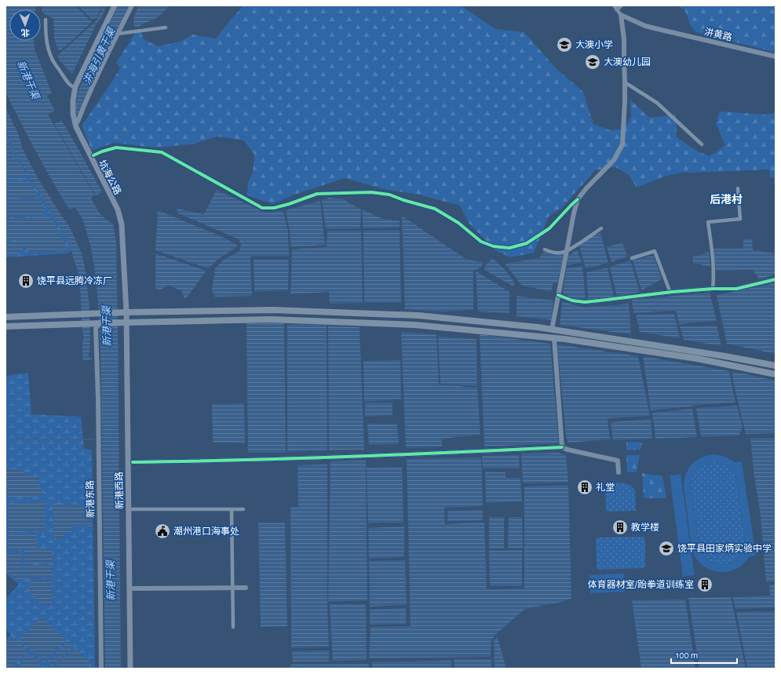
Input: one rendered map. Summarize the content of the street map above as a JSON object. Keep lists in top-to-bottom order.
{
  "streets": {
    "main road": ["坑海公路", "新港西路"],
    "street": ["汫黄路", "新港东路"]
  },
  "crossings": [
    ["坑海公路", "新港西路"]
  ],
  "districts": ["后港村"],
  "water": ["汫海引黄干渠", "新港干渠"],
  "places": {
    "school or university": ["大澳小学", "大澳幼儿园", "饶平县田家炳实验中学"],
    "building": [
      "饶平县远腾冷冻厂",
      "礼堂",
      "教学楼",
      "体育器材室/跆拳道训练室"
    ],
    "public building": ["潮州港口海事处"]
  },
  "scale_bar": "100 m",
  "north": "bottom"
}
